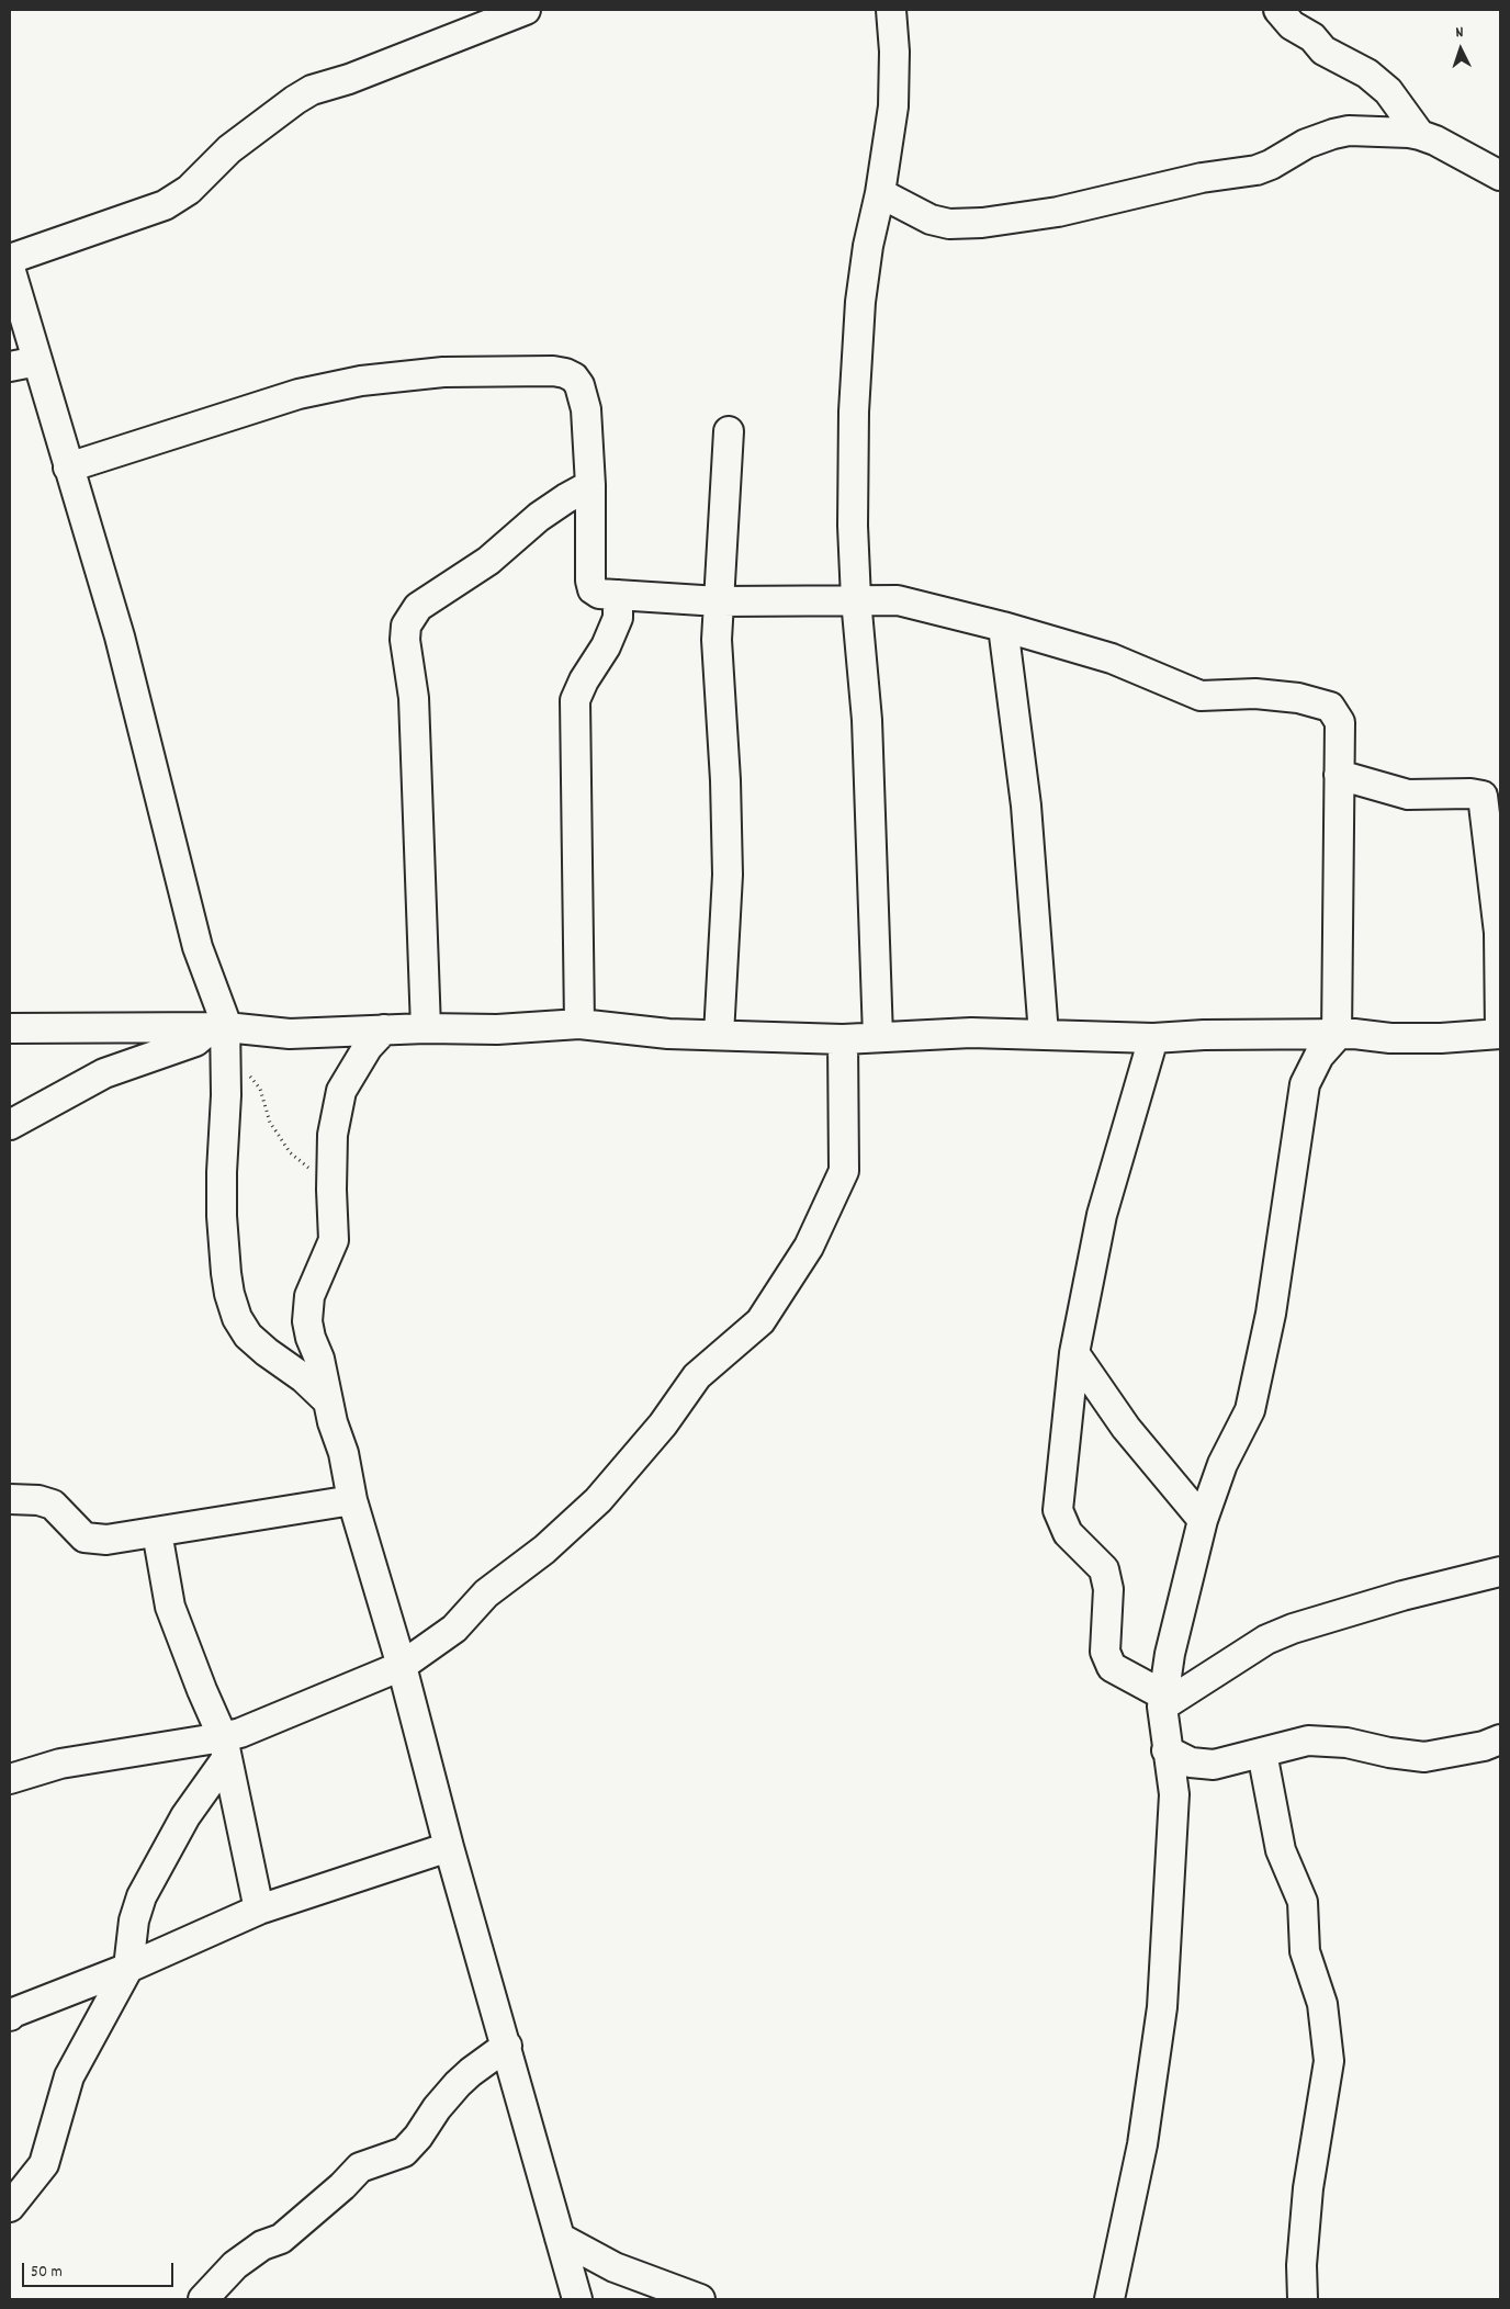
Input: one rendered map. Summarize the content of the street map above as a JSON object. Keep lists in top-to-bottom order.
{
  "scale_bar": "50 m",
  "north": "top"
}
